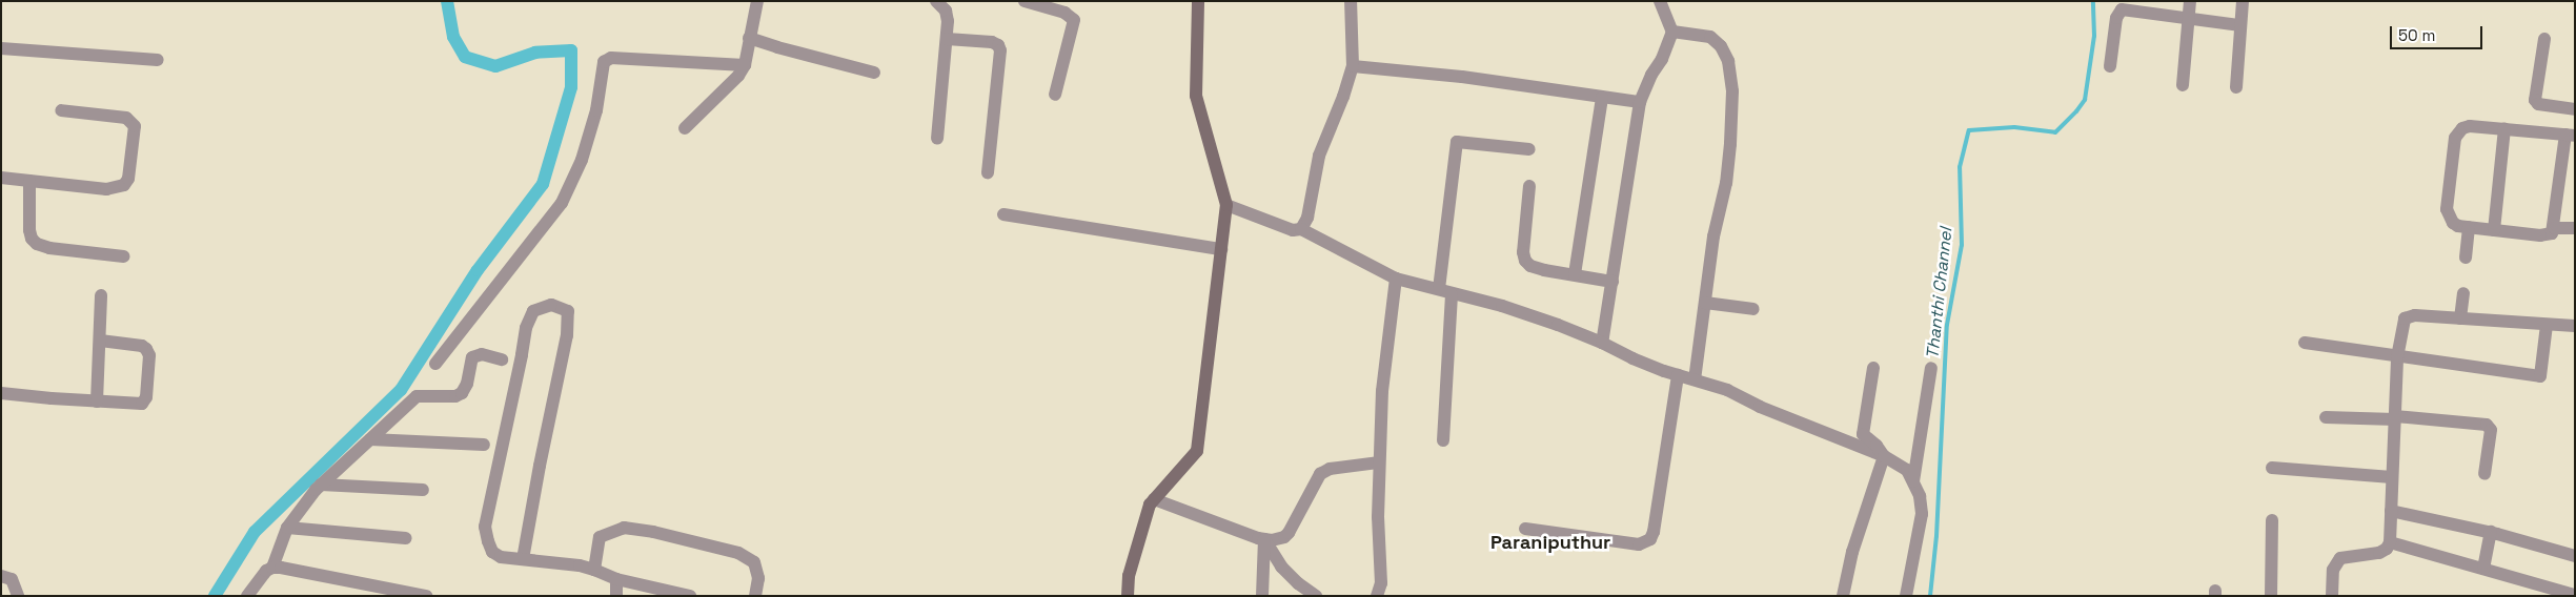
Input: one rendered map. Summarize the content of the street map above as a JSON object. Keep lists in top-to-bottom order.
{
  "districts": ["Paraniputhur"],
  "water": ["Thanthi Channel"],
  "scale_bar": "50 m"
}
